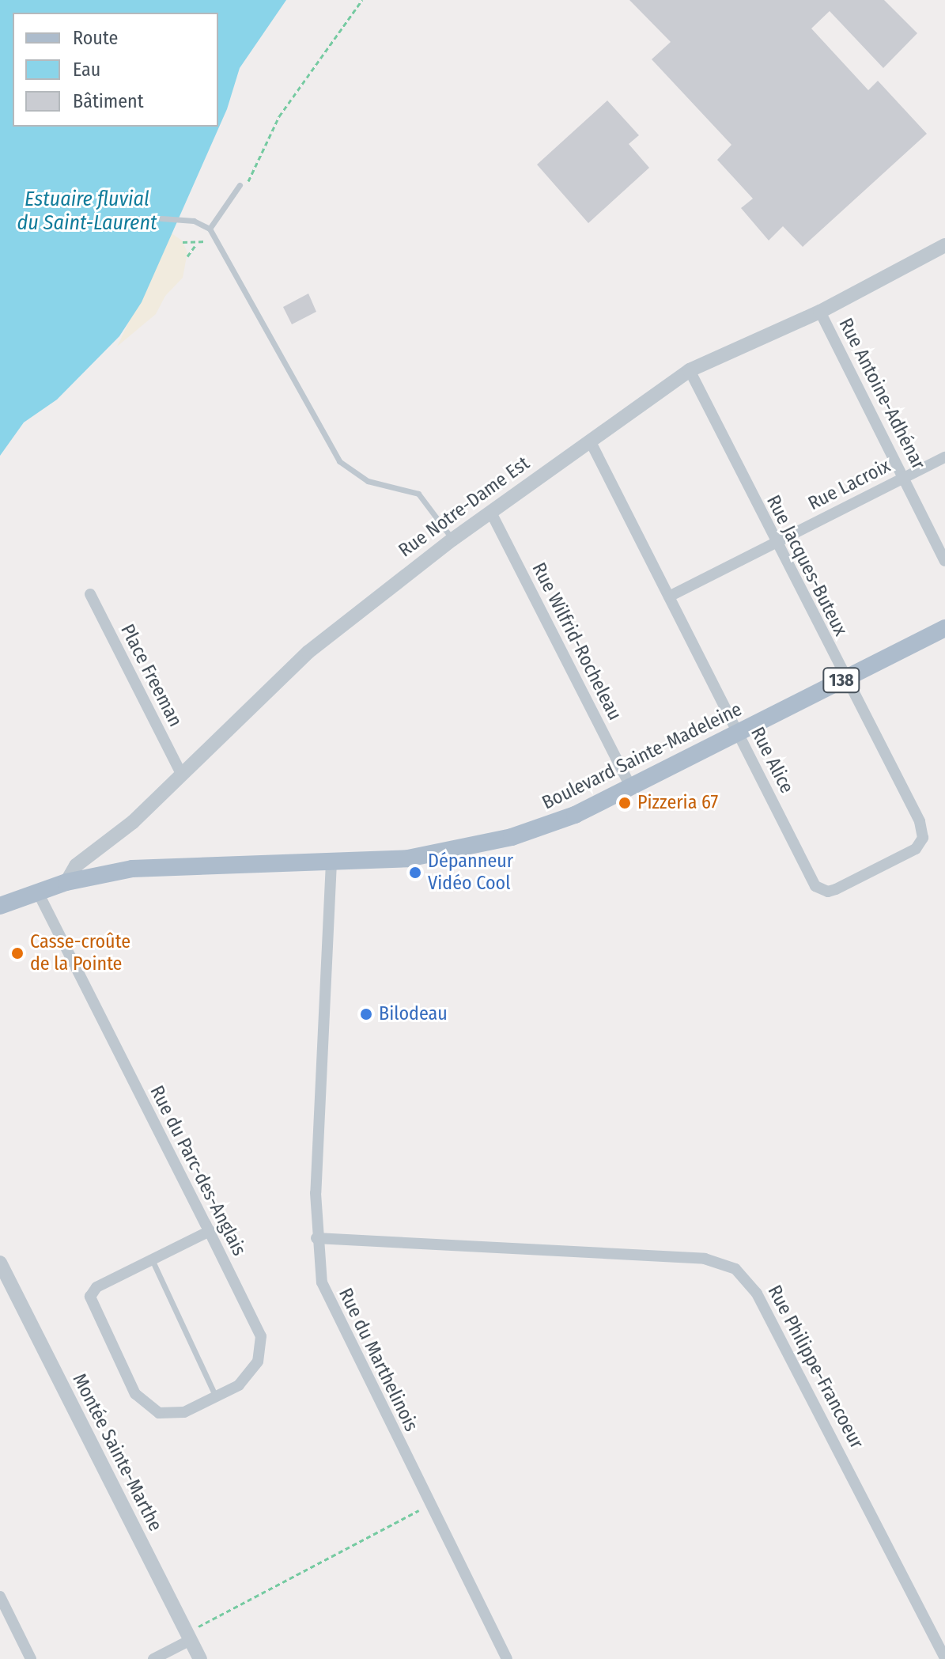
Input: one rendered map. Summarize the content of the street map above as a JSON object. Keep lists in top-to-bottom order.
{
  "streets": {
    "main road": ["138", "Boulevard Sainte-Madeleine"],
    "street": [
      "Rue Antoine-Adhénar",
      "Rue Lacroix",
      "Rue Notre-Dame Est",
      "Rue Jacques-Buteux",
      "Rue Wilfrid-Rocheleau",
      "Place Freeman",
      "Rue Alice",
      "Rue du Parc-des-Anglais",
      "Rue du Marthelinois",
      "Rue Philippe-Francoeur",
      "Montée Sainte-Marthe"
    ]
  },
  "crossings": [
    ["Rue Antoine-Adhénar", "Rue Lacroix"],
    ["Rue Antoine-Adhénar", "Rue Notre-Dame Est"],
    ["Rue Lacroix", "Rue Jacques-Buteux"],
    ["Rue Lacroix", "Rue Alice"],
    ["Rue Notre-Dame Est", "Rue Jacques-Buteux"],
    ["Rue Notre-Dame Est", "Rue Wilfrid-Rocheleau"],
    ["Rue Notre-Dame Est", "Place Freeman"],
    ["Rue Notre-Dame Est", "Boulevard Sainte-Madeleine"],
    ["Rue Notre-Dame Est", "Rue Alice"],
    ["Rue Jacques-Buteux", "Boulevard Sainte-Madeleine"],
    ["Rue Jacques-Buteux", "Rue Alice"],
    ["Rue Wilfrid-Rocheleau", "Boulevard Sainte-Madeleine"],
    ["138", "Boulevard Sainte-Madeleine"],
    ["138", "Rue du Parc-des-Anglais"],
    ["Boulevard Sainte-Madeleine", "Rue Alice"],
    ["Boulevard Sainte-Madeleine", "Rue du Parc-des-Anglais"],
    ["Boulevard Sainte-Madeleine", "Rue du Marthelinois"],
    ["Rue du Marthelinois", "Rue Philippe-Francoeur"]
  ],
  "water": ["Estuaire fluvial du Saint-Laurent"],
  "places": [
    "Pizzeria 67",
    "Dépanneur Vidéo Cool",
    "Casse-croûte de la Pointe",
    "Bilodeau"
  ],
  "legend": ["Route", "Eau", "Bâtiment"]
}
